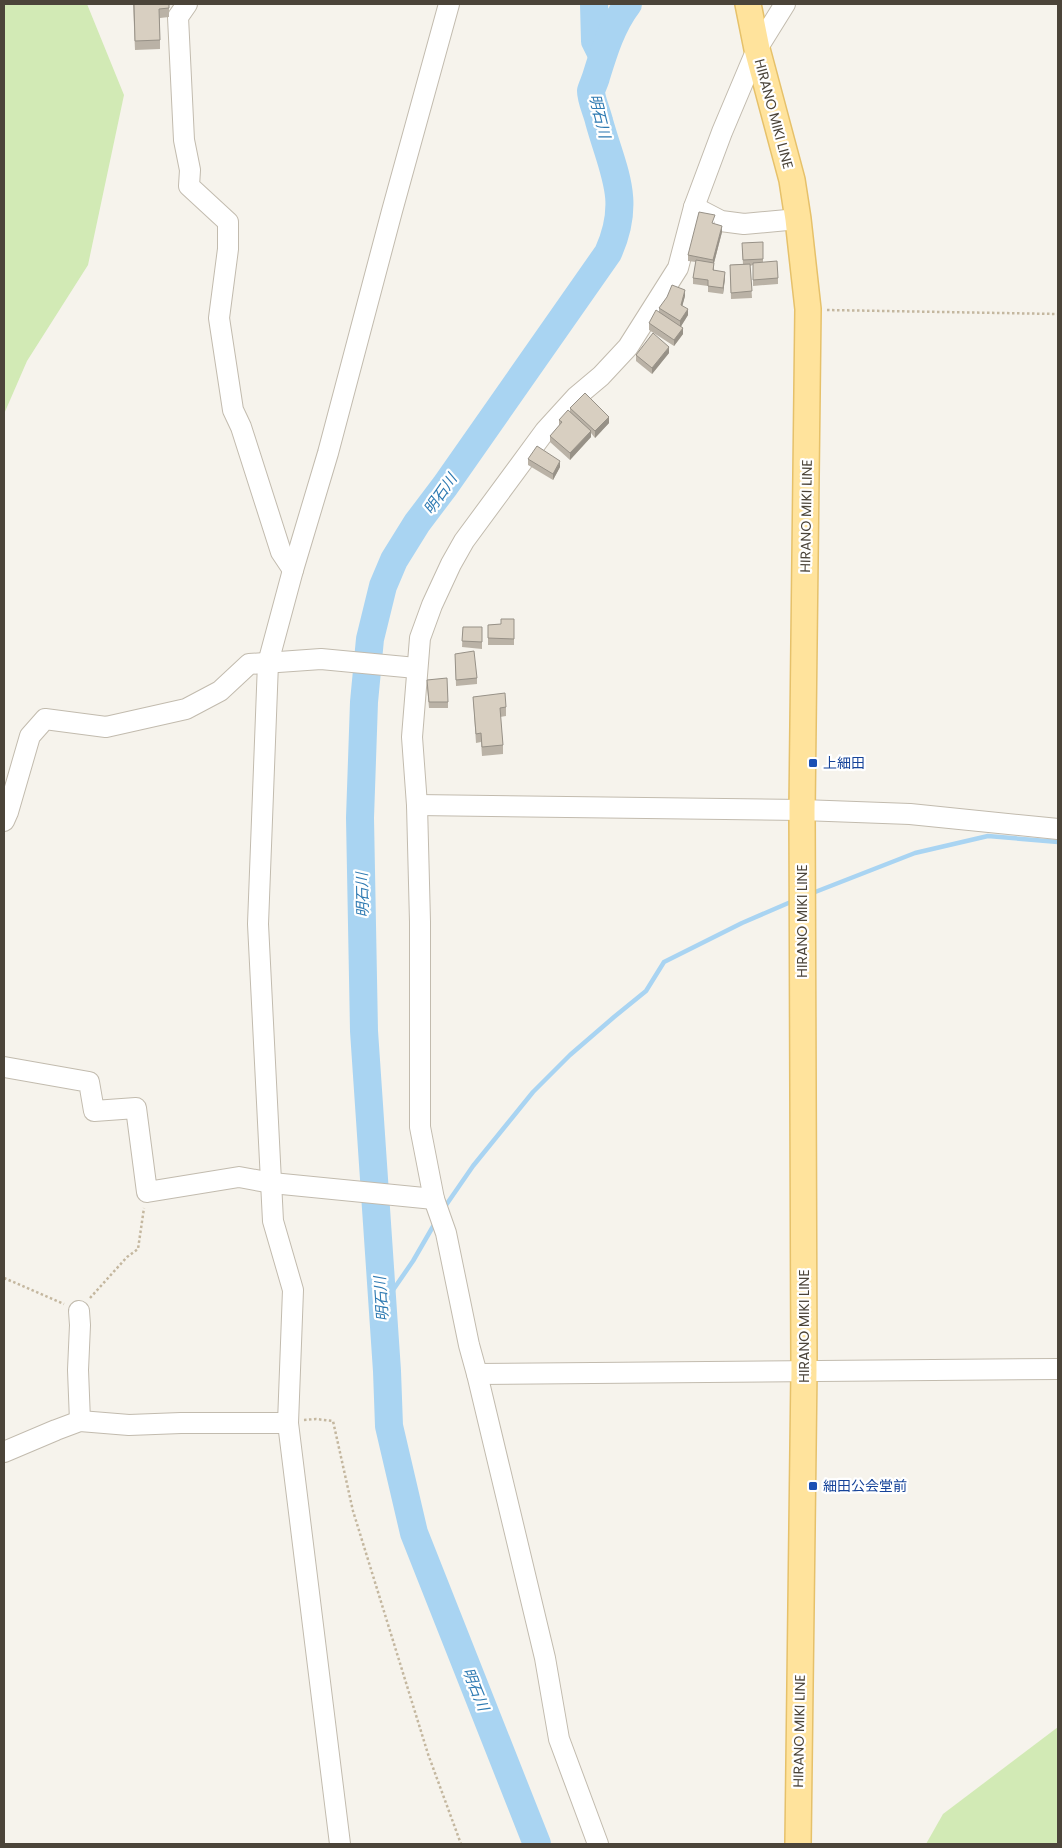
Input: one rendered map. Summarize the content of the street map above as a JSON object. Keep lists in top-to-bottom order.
{
  "streets": {
    "main road": ["HIRANO MIKI LINE"]
  },
  "water": ["明石川"],
  "places": {
    "transit": ["上細田", "細田公会堂前"]
  }
}
